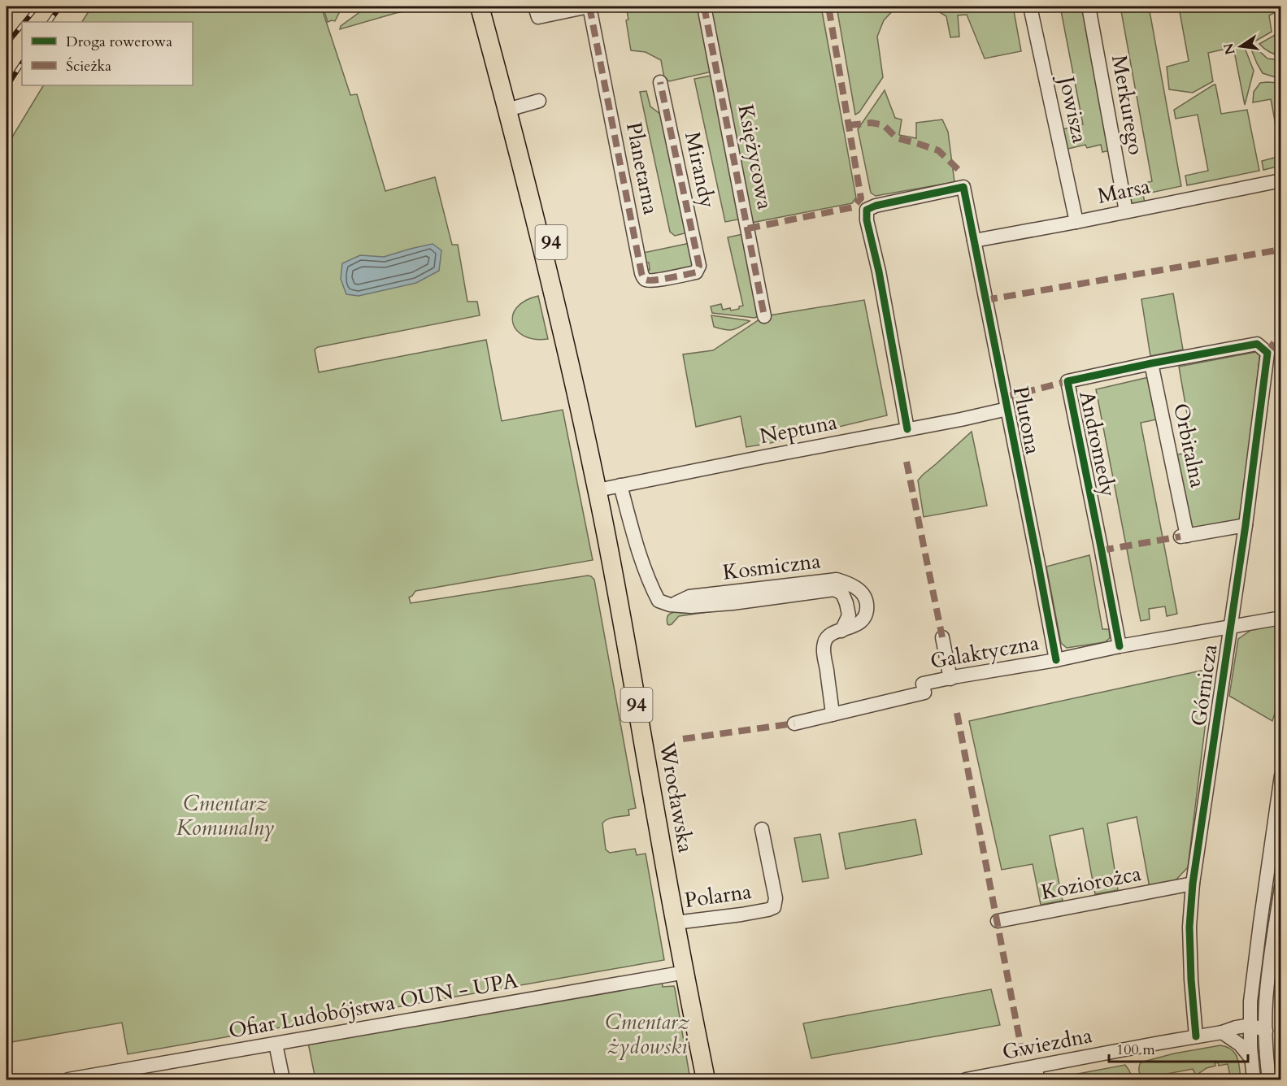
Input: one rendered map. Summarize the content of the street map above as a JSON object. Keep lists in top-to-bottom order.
{
  "streets": {
    "main road": ["94", "Wrocławska"],
    "street": [
      "Merkurego",
      "Jowisza",
      "Księżycowa",
      "Planetarna",
      "Mirandy",
      "Marsa",
      "Plutona",
      "Neptuna",
      "Andromedy",
      "Orbitalna",
      "Kosmiczna",
      "Galaktyczna",
      "Górnicza",
      "Koziorożca",
      "Polarna",
      "Ofiar Ludobójstwa OUN - UPA",
      "Gwiezdna"
    ]
  },
  "crossings": [
    ["Merkurego", "Marsa"],
    ["Jowisza", "Marsa"],
    ["Planetarna", "Mirandy"],
    ["Marsa", "Plutona"],
    ["Plutona", "Neptuna"],
    ["Plutona", "Galaktyczna"],
    ["Neptuna", "Wrocławska"],
    ["Andromedy", "Orbitalna"],
    ["Andromedy", "Galaktyczna"],
    ["Andromedy", "Górnicza"],
    ["Orbitalna", "Górnicza"],
    ["Kosmiczna", "Galaktyczna"],
    ["Galaktyczna", "Górnicza"],
    ["Górnicza", "Koziorożca"],
    ["Górnicza", "Gwiezdna"],
    ["Wrocławska", "Polarna"],
    ["Wrocławska", "Ofiar Ludobójstwa OUN - UPA"]
  ],
  "parks": ["Cmentarz Komunalny", "Cmentarz żydowski"],
  "legend": ["Droga rowerowa", "Ścieżka"],
  "scale_bar": "100 m",
  "north": "left"
}
